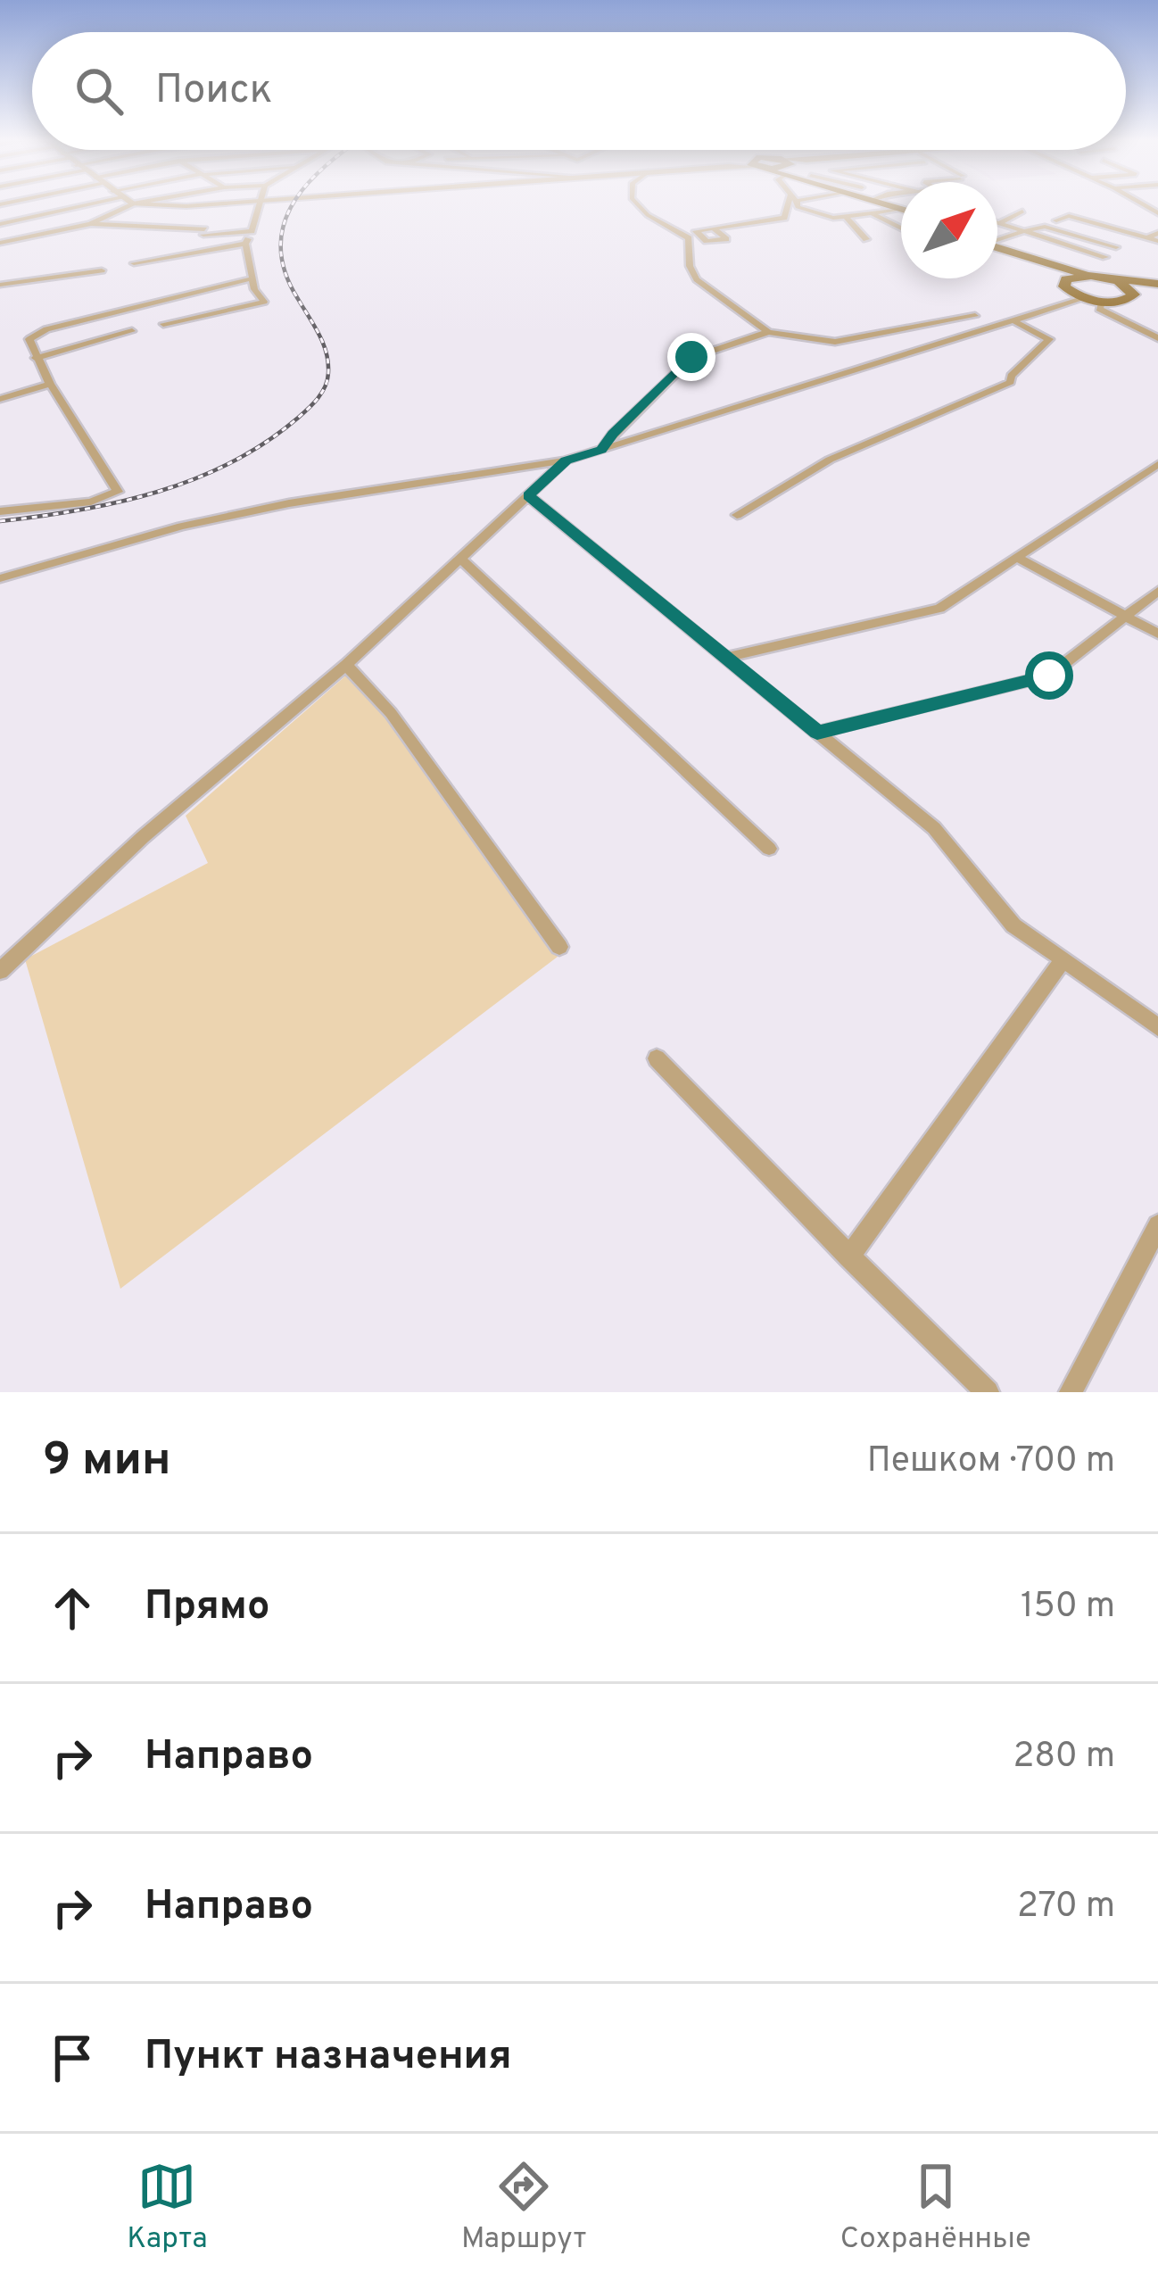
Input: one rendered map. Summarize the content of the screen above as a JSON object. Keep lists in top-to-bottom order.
{
  "north": "top right",
  "page": {
    "search": "Поиск",
    "heading": ["9 мин", "Пешком · 700 m"],
    "list": [
      ["Прямо", "150 m"],
      ["Направо", "280 m"],
      ["Направо", "270 m"],
      "Пункт назначения"
    ],
    "nav": ["Карта", "Маршрут", "Сохранённые"]
  }
}
